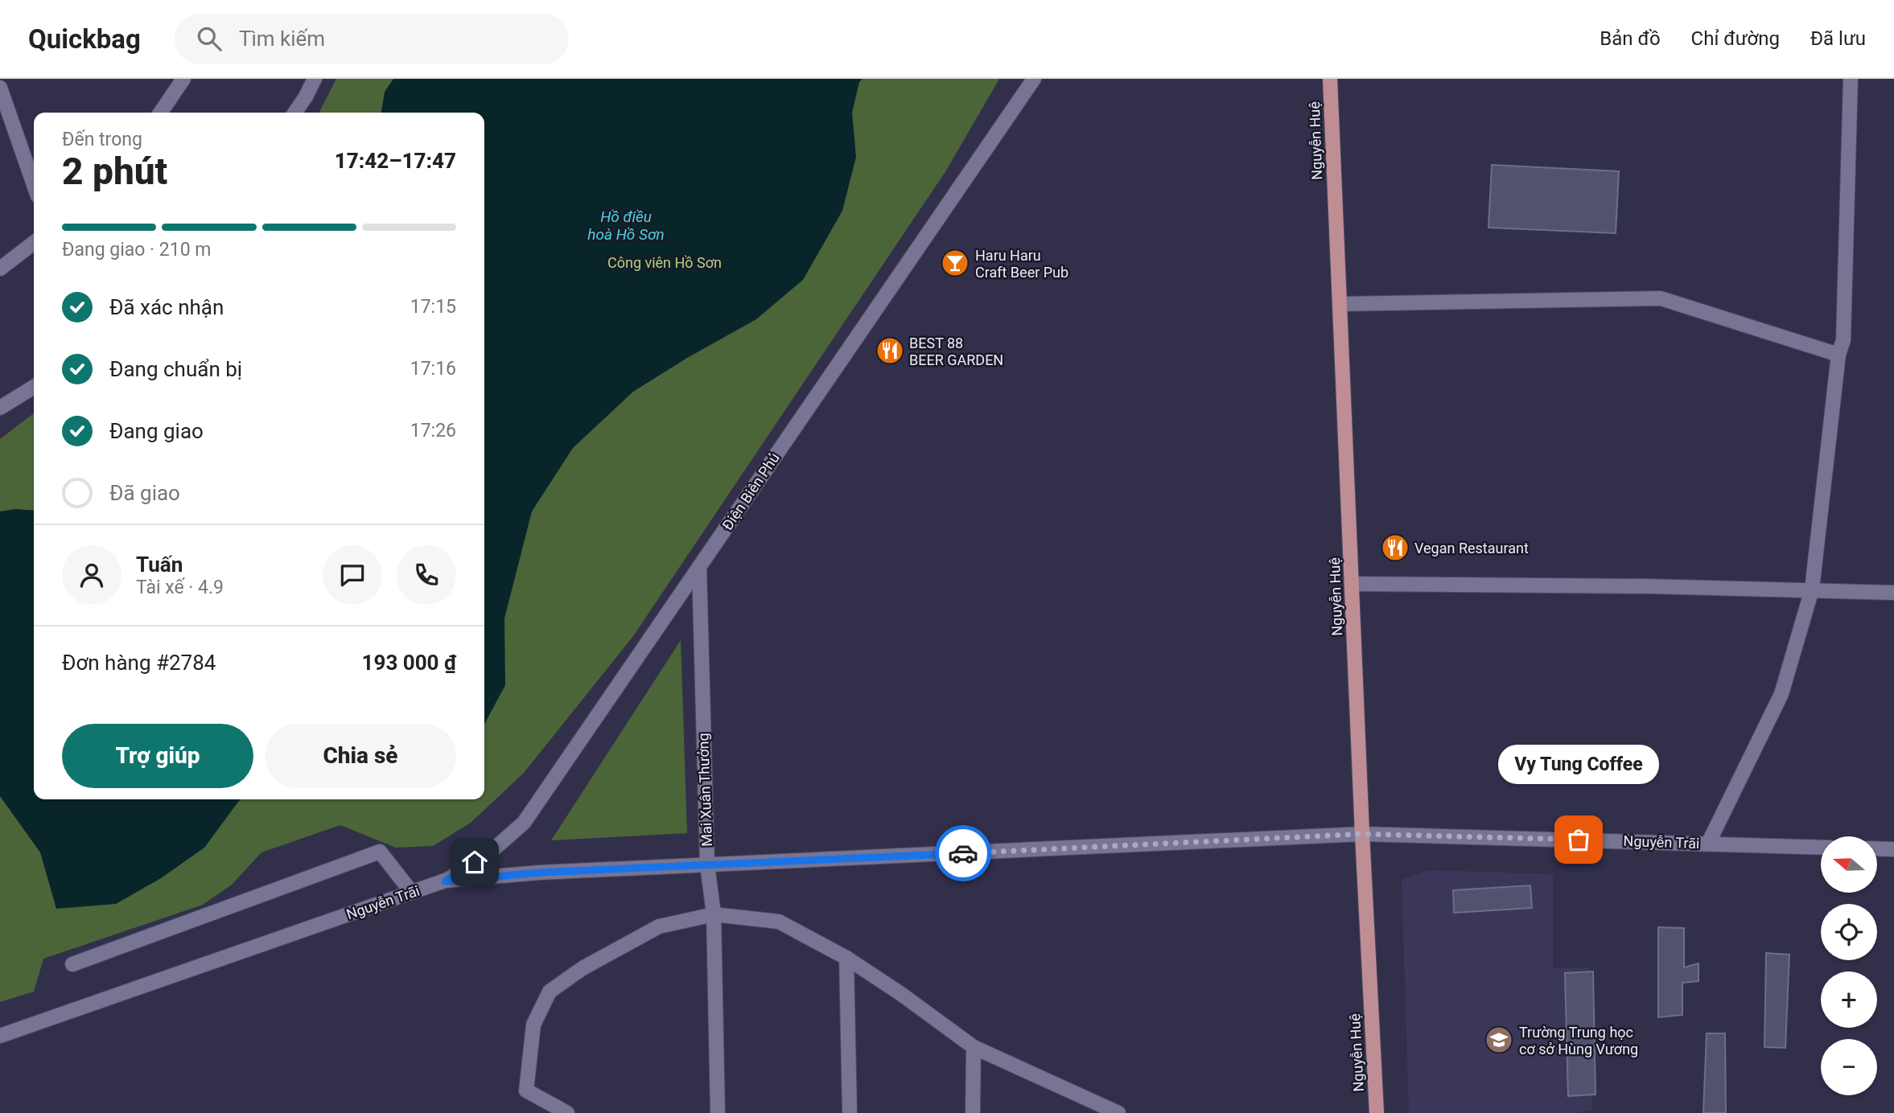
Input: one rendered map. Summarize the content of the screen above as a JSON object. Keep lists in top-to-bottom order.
{
  "streets": {
    "main road": ["Nguyễn Huệ"],
    "street": ["Điện Biên Phủ", "Mai Xuân Thưởng", "Nguyễn Trãi"]
  },
  "crossings": [
    ["Nguyễn Huệ", "Nguyễn Trãi"],
    ["Điện Biên Phủ", "Mai Xuân Thưởng"],
    ["Điện Biên Phủ", "Nguyễn Trãi"],
    ["Mai Xuân Thưởng", "Nguyễn Trãi"]
  ],
  "water": ["Hồ điều hoà Hồ Sơn"],
  "parks": ["Công viên Hồ Sơn"],
  "places": {
    "bar": ["Haru Haru Craft Beer Pub"],
    "restaurant": ["BEST 88 BEER GARDEN", "Vegan Restaurant"],
    "other": ["Vy Tung Coffee"],
    "school or university": ["Trường Trung học cơ sở Hùng Vương"]
  },
  "north": "left",
  "page": {
    "header": "Quickbag",
    "search": "Tìm kiếm",
    "nav": ["Bản đồ", "Chỉ đường", "Đã lưu"],
    "heading": ["2 phút", "Đến trong", "17:42–17:47"],
    "panel": [
      "Tuấn",
      "Tài xế · 4.9",
      "Đơn hàng #2784",
      "193 000 ₫"
    ],
    "bar": "Đang giao · 210 m",
    "list": [
      ["Đã xác nhận", "17:15"],
      ["Đang chuẩn bị", "17:16"],
      ["Đang giao", "17:26"],
      "Đã giao"
    ],
    "buttons": ["Trợ giúp", "Chia sẻ"],
    "bubble": "Vy Tung Coffee",
    "map_buttons": ["+", "−"]
  }
}
